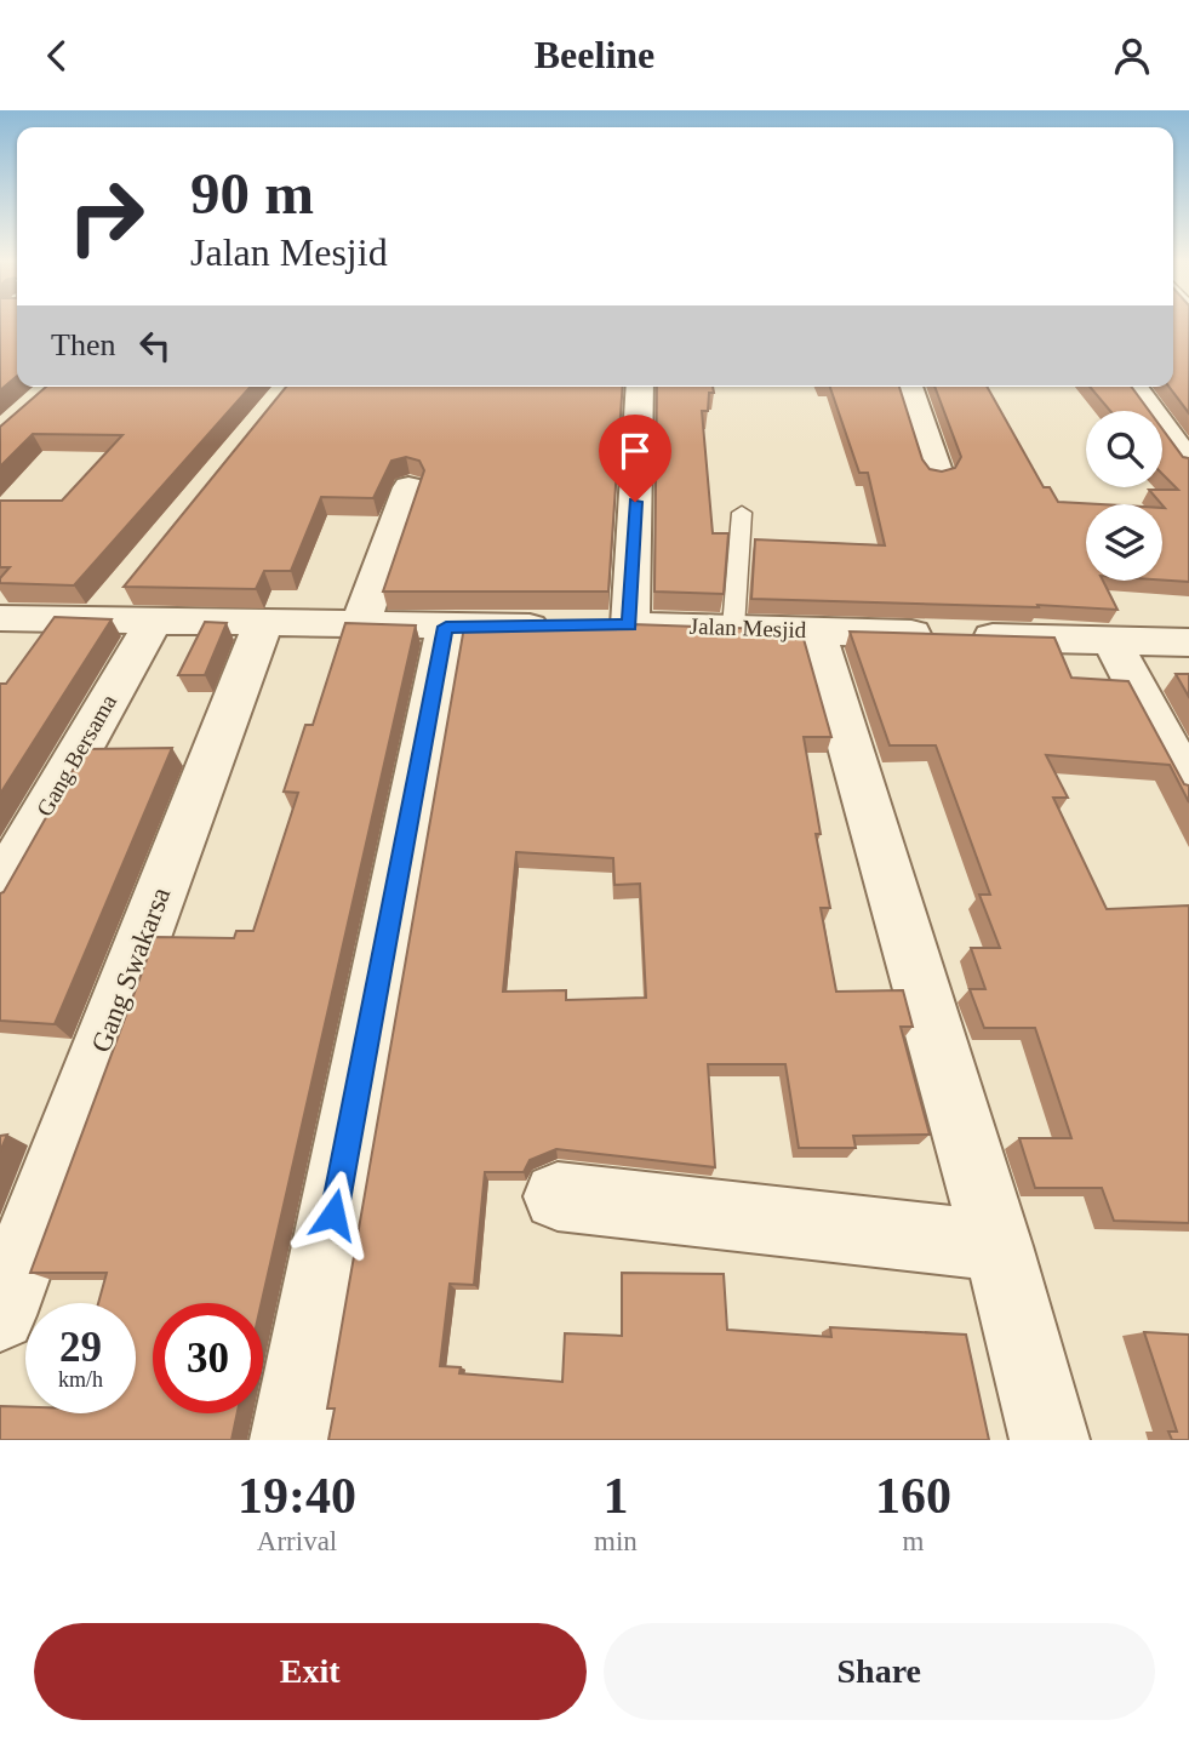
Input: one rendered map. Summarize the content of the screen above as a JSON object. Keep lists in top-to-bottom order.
{
  "streets": {
    "street": ["Jalan Mesjid", "Gang Bersama", "Gang Swakarsa"]
  },
  "crossings": [
    ["Jalan Mesjid", "Gang Bersama"],
    ["Jalan Mesjid", "Gang Swakarsa"]
  ],
  "page": {
    "header": "Beeline",
    "turn": ["90 m", "Jalan Mesjid"],
    "then": "Then",
    "speed": "29 km/h",
    "limit": "30",
    "eta": [
      "19:40",
      "Arrival",
      "1",
      "min",
      "160",
      "m"
    ],
    "buttons": ["Exit", "Share"]
  }
}
